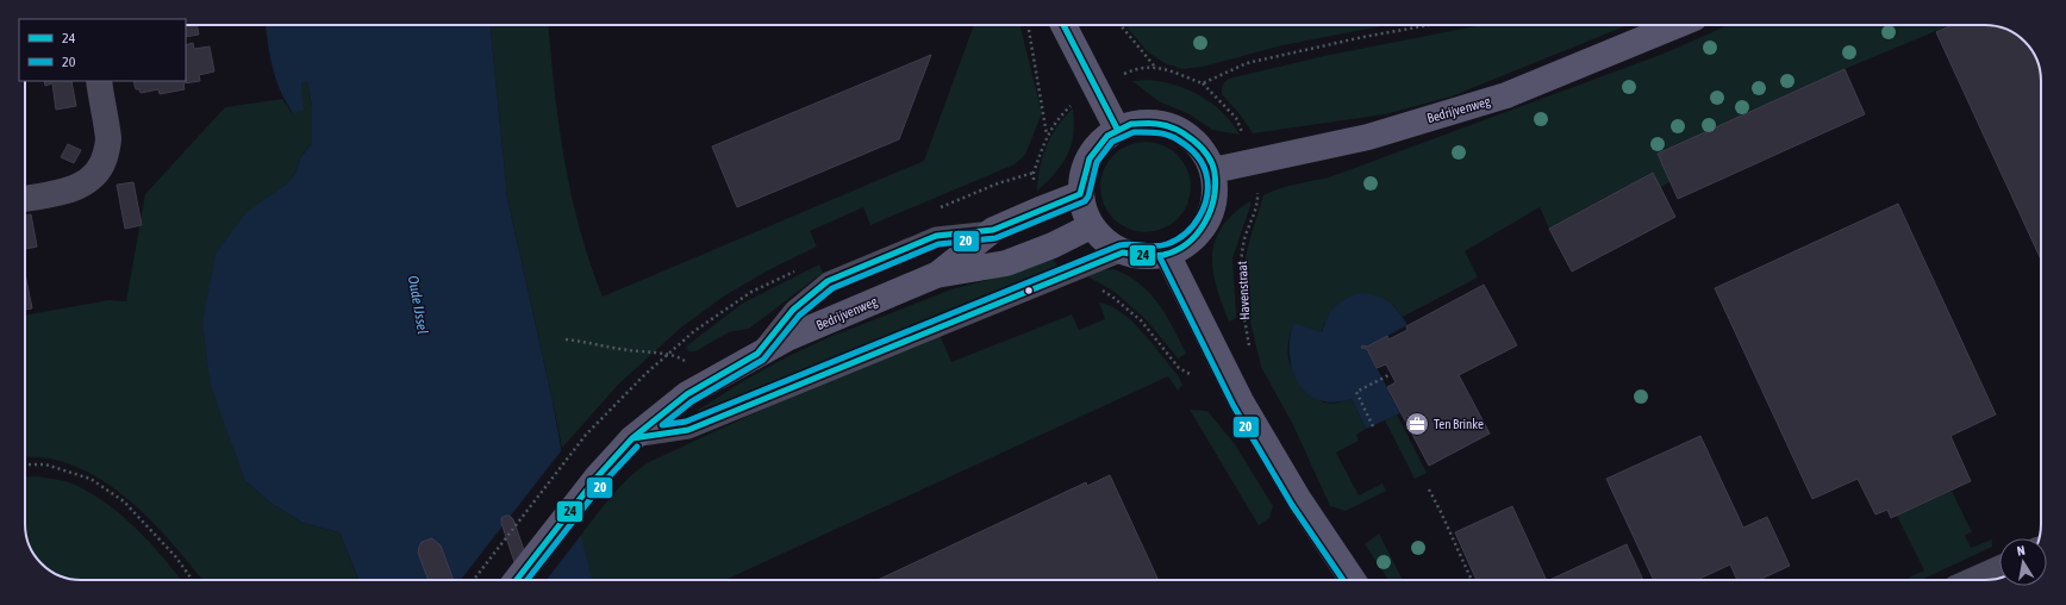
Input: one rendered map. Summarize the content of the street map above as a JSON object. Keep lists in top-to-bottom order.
{
  "streets": {
    "main road": ["Bedrijvenweg"],
    "path": ["Havenstraat"]
  },
  "crossings": [
    ["Bedrijvenweg", "Havenstraat"]
  ],
  "water": ["Oude IJssel"],
  "places": {
    "office": ["Ten Brinke"]
  },
  "lines": ["transit line 24", "transit line 20"],
  "legend": ["24", "20"],
  "north": "top"
}
